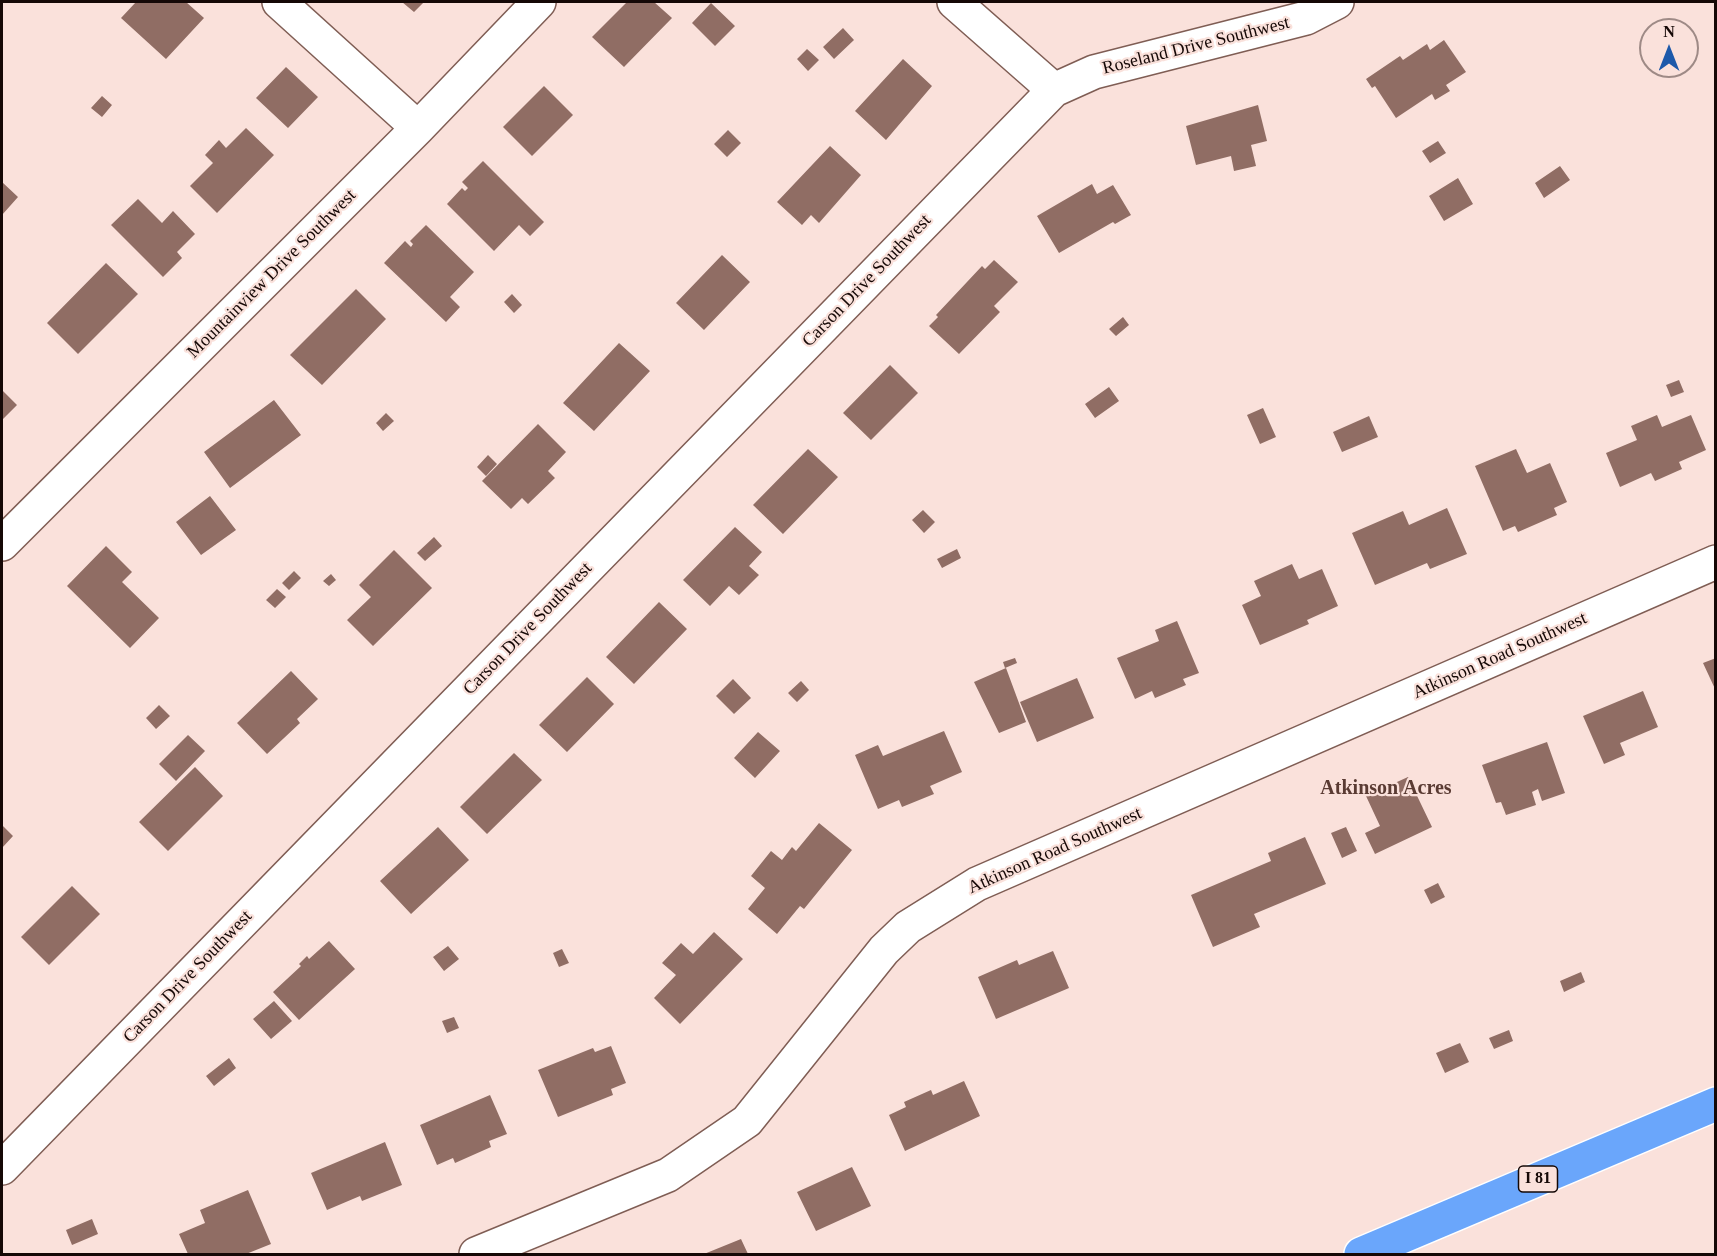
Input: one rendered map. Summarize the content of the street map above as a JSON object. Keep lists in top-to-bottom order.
{
  "streets": {
    "highway": ["I 81"],
    "street": [
      "Roseland Drive Southwest",
      "Mountainview Drive Southwest",
      "Carson Drive Southwest",
      "Atkinson Road Southwest"
    ]
  },
  "crossings": [
    ["Roseland Drive Southwest", "Carson Drive Southwest"]
  ],
  "districts": ["Atkinson Acres"],
  "north": "top"
}
